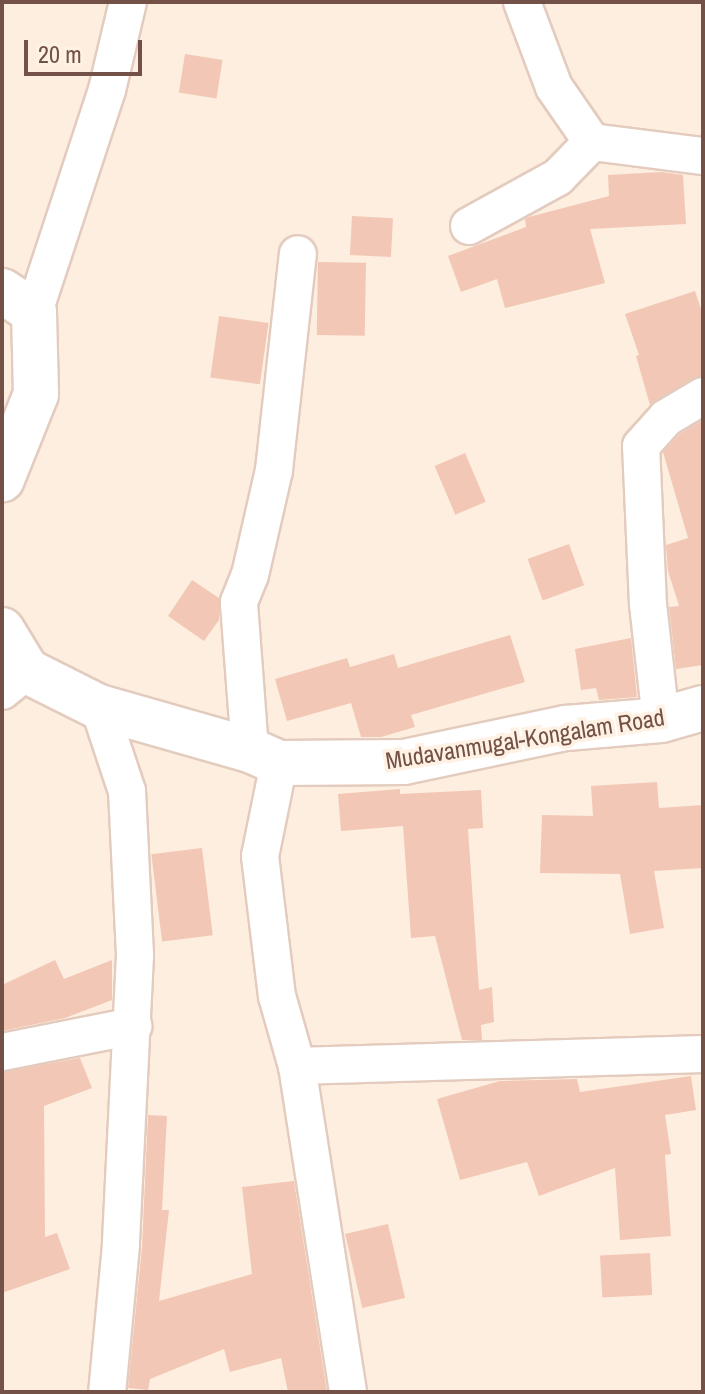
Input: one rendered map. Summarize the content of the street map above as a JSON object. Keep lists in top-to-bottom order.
{
  "streets": {
    "street": ["Mudavanmugal-Kongalam Road"]
  },
  "scale_bar": "20 m"
}
